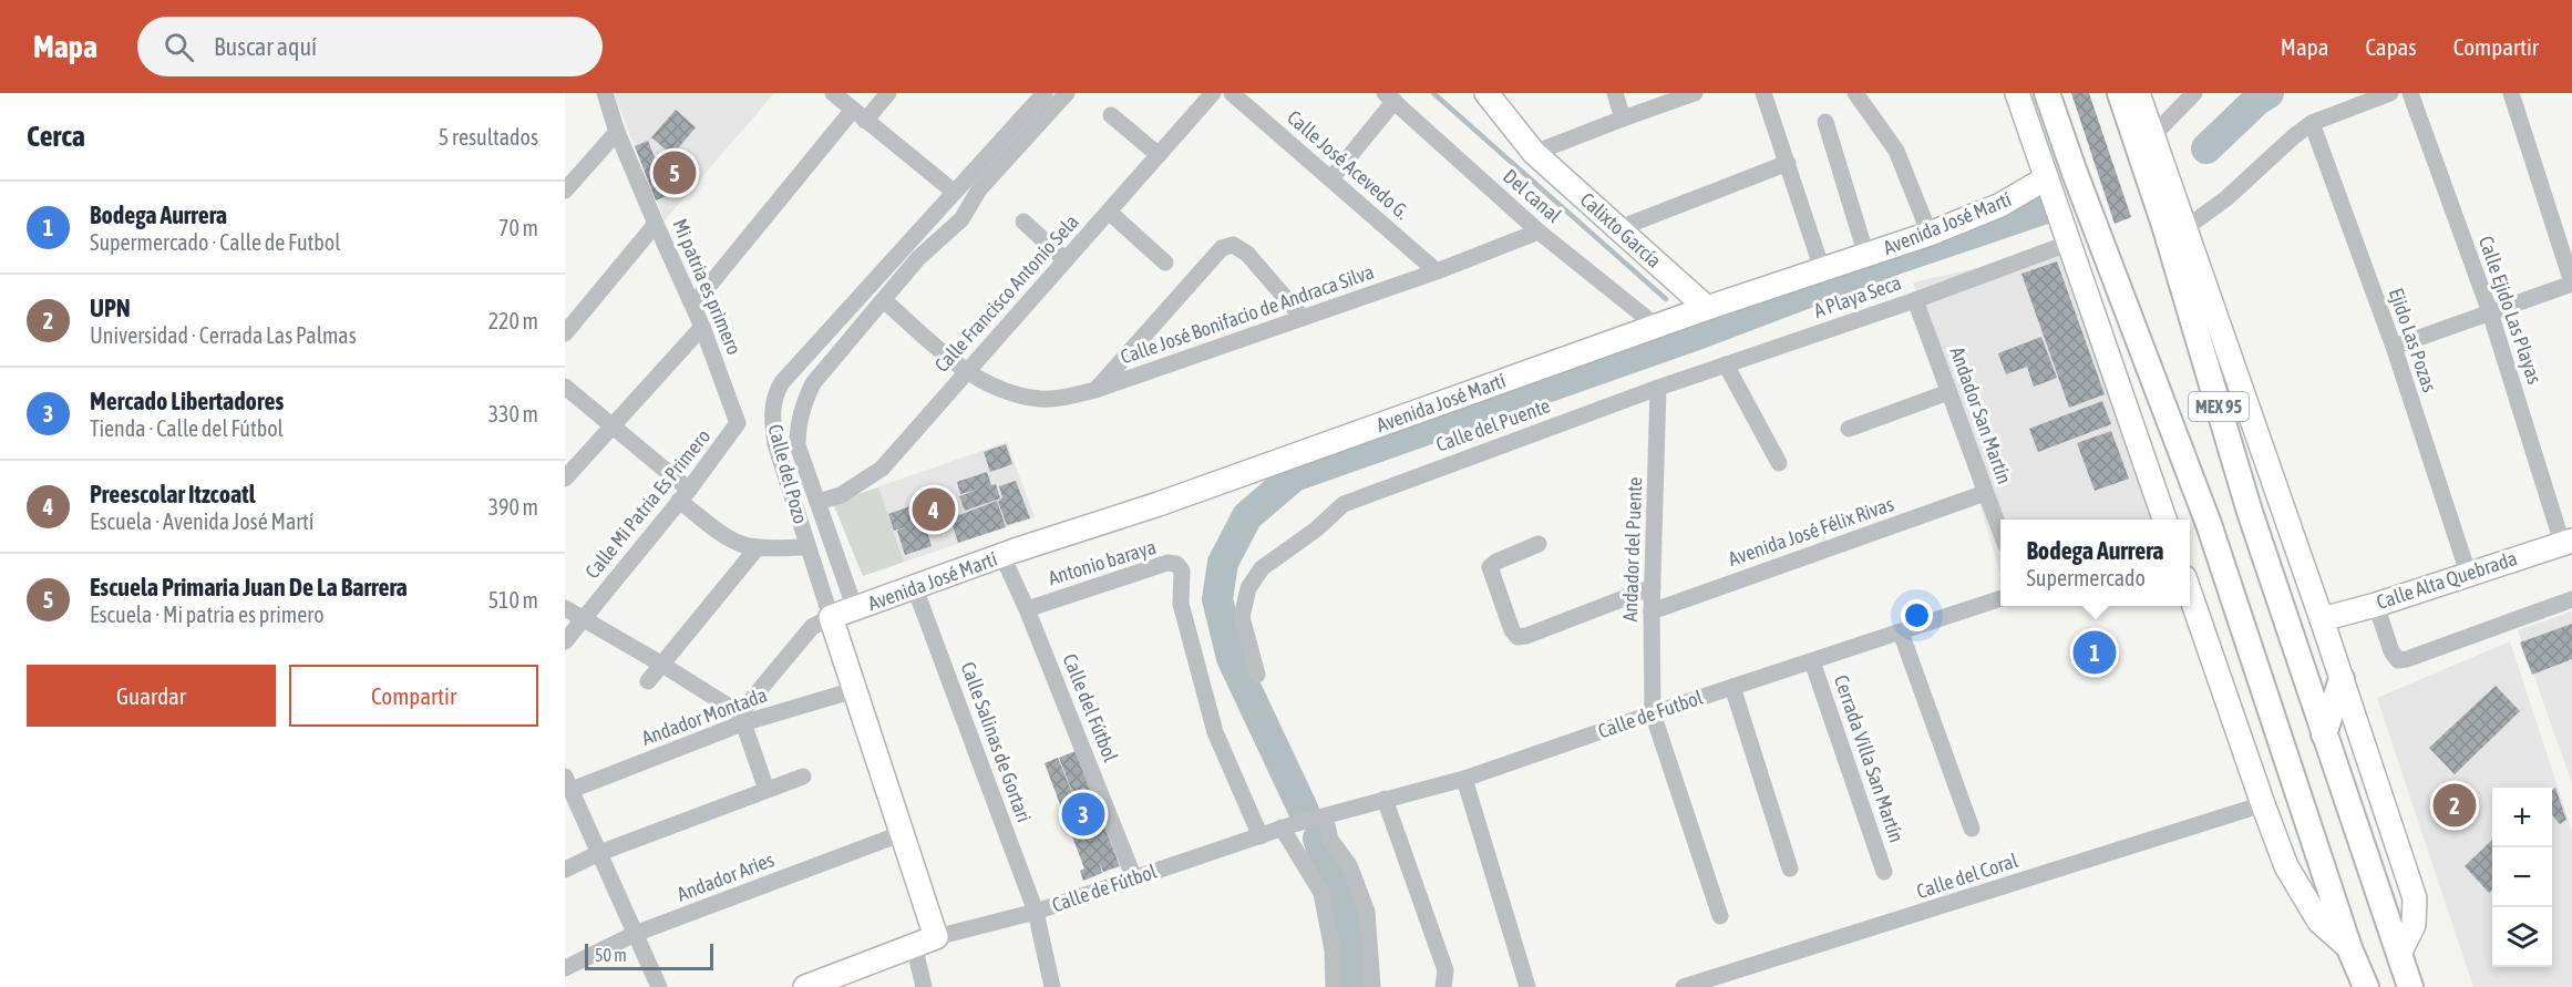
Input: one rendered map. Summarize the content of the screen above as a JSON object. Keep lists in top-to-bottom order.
{
  "streets": {
    "main road": [
      "Avenida José Martí",
      "Calixto García",
      "MEX 95",
      "Calle del Pozo",
      "Calle Alta Quebrada",
      "Calle de Fútbol"
    ],
    "street": [
      "Calle José Acevedo G.",
      "Del canal",
      "Mi patria es primero",
      "Calle Francisco Antonio Sela",
      "A Playa Seca",
      "Calle Ejido Las Playas",
      "Calle José Bonifacio de Andraca Silva",
      "Ejido Las Pozas",
      "Andador San Martín",
      "Calle del Puente",
      "Calle Mi Patria Es Primero",
      "Avenida José Félix Rivas",
      "Andador del Puente",
      "Antonio baraya",
      "Calle del Fútbol",
      "Calle de Futbol",
      "Andador Montada",
      "Calle Salinas de Gortari",
      "Cerrada Villa San Martín",
      "Calle del Coral",
      "Andador Aries"
    ]
  },
  "crossings": [
    ["Calle José Acevedo G.", "Calle José Bonifacio de Andraca Silva"],
    ["Del canal", "Avenida José Martí"],
    ["Del canal", "Calle José Bonifacio de Andraca Silva"],
    ["Avenida José Martí", "Calixto García"],
    ["Avenida José Martí", "Calle del Pozo"],
    ["Avenida José Martí", "Calle del Fútbol"],
    ["Avenida José Martí", "Calle Salinas de Gortari"],
    ["Mi patria es primero", "Calle Mi Patria Es Primero"],
    ["Calle Francisco Antonio Sela", "Calle José Bonifacio de Andraca Silva"],
    ["A Playa Seca", "Andador San Martín"],
    ["A Playa Seca", "Calle del Puente"],
    ["A Playa Seca", "Andador del Puente"],
    ["Calle Ejido Las Playas", "Calle Alta Quebrada"],
    ["Ejido Las Pozas", "Calle Alta Quebrada"],
    ["Andador San Martín", "Avenida José Félix Rivas"],
    ["Calle del Puente", "Andador del Puente"],
    ["Calle del Pozo", "Andador Montada"],
    ["Calle del Pozo", "Andador Aries"],
    ["Calle del Pozo", "Calle de Fútbol"],
    ["Avenida José Félix Rivas", "Andador del Puente"],
    ["Andador del Puente", "Calle de Futbol"],
    ["Antonio baraya", "Calle del Fútbol"],
    ["Antonio baraya", "Calle de Fútbol"],
    ["Calle del Fútbol", "Calle de Fútbol"],
    ["Calle de Futbol", "Cerrada Villa San Martín"],
    ["Calle de Futbol", "Calle de Fútbol"],
    ["Calle Salinas de Gortari", "Calle de Fútbol"]
  ],
  "scale_bar": "50 m",
  "page": {
    "header": "Mapa",
    "search": "Buscar aquí",
    "nav": ["Mapa", "Capas", "Compartir"],
    "heading": ["Cerca", "5 resultados"],
    "pins": [
      "5",
      "4",
      "1",
      "2",
      "3"
    ],
    "list": [
      {
        "mark": "1",
        "name": "Bodega Aurrera",
        "note": "Supermercado · Calle de Futbol",
        "value": "70 m"
      },
      {
        "mark": "2",
        "name": "UPN",
        "note": "Universidad · Cerrada Las Palmas",
        "value": "220 m"
      },
      {
        "mark": "3",
        "name": "Mercado Libertadores",
        "note": "Tienda · Calle del Fútbol",
        "value": "330 m"
      },
      {
        "mark": "4",
        "name": "Preescolar Itzcoatl",
        "note": "Escuela · Avenida José Martí",
        "value": "390 m"
      },
      {
        "mark": "5",
        "name": "Escuela Primaria Juan De La Barrera",
        "note": "Escuela · Mi patria es primero",
        "value": "510 m"
      }
    ],
    "popup": ["Bodega Aurrera", "Supermercado"],
    "buttons": ["Guardar", "Compartir"],
    "map_buttons": ["+", "−"],
    "scale": "50 m"
  }
}
